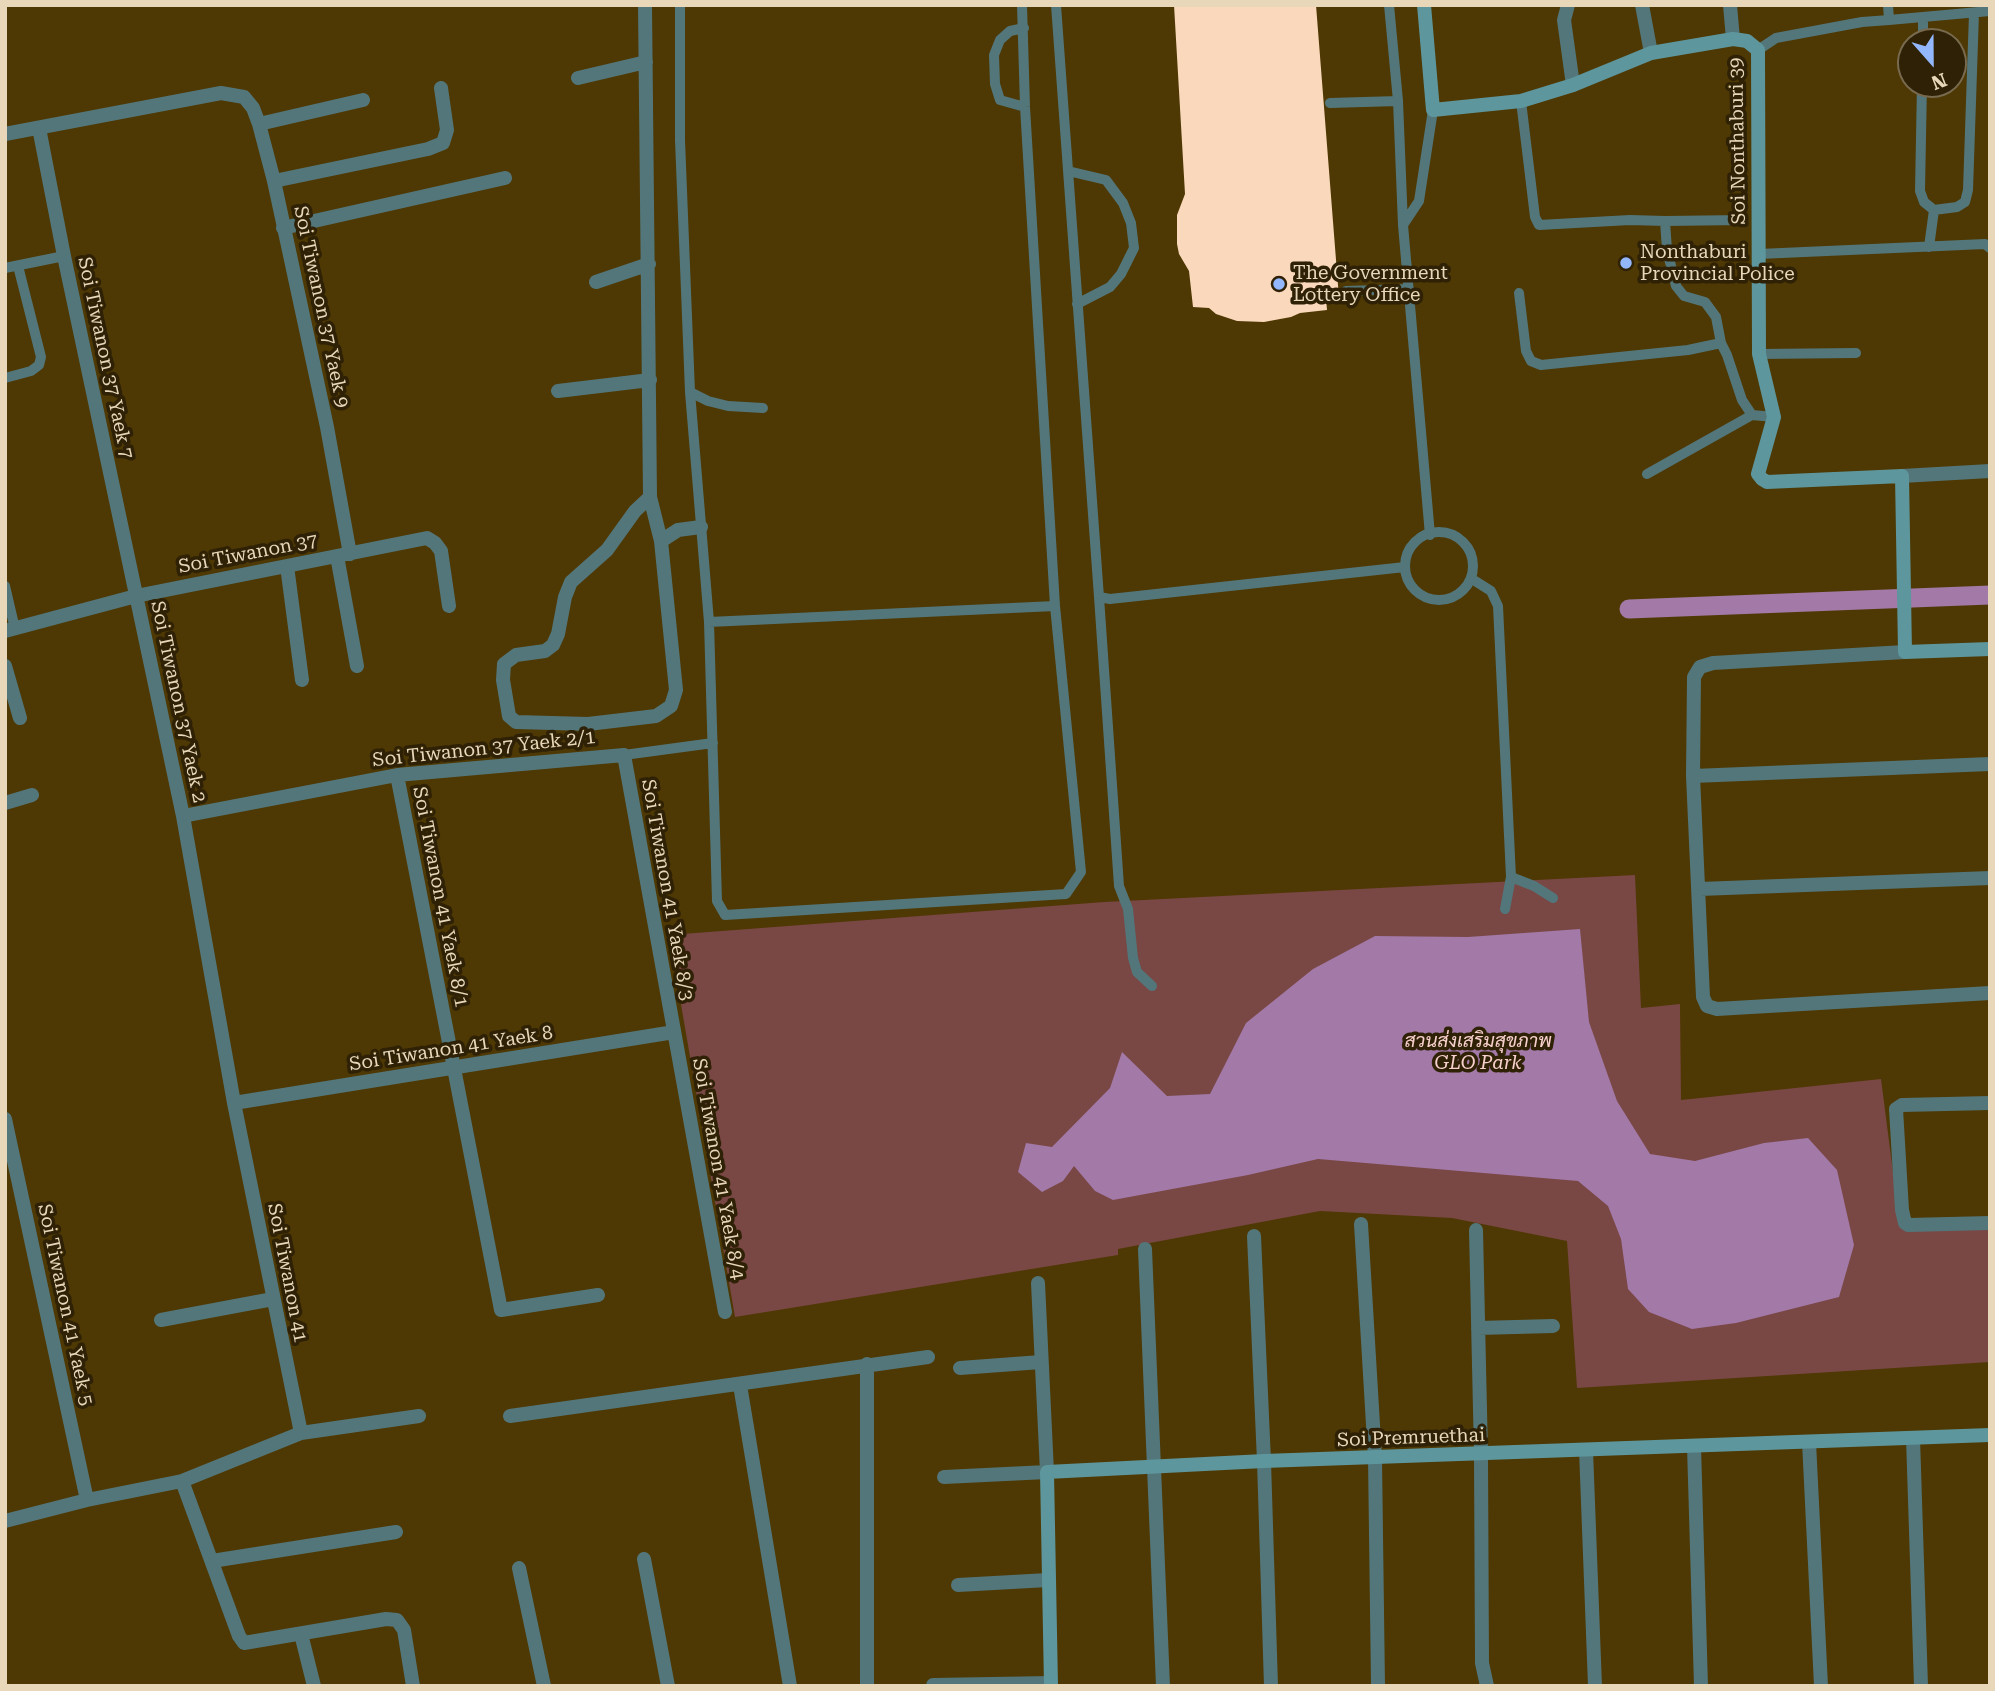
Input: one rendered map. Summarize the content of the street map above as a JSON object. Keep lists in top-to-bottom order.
{
  "streets": {
    "street": [
      "Soi Nonthaburi 39",
      "Soi Tiwanon 37 Yaek 9",
      "Soi Tiwanon 37 Yaek 7",
      "Soi Tiwanon 37",
      "Soi Tiwanon 37 Yaek 2",
      "Soi Tiwanon 37 Yaek 2/1",
      "Soi Tiwanon 41 Yaek 8/3",
      "Soi Tiwanon 41 Yaek 8/1",
      "Soi Tiwanon 41 Yaek 8",
      "Soi Tiwanon 41 Yaek 8/4",
      "Soi Tiwanon 41",
      "Soi Tiwanon 41 Yaek 5",
      "Soi Premruethai"
    ]
  },
  "crossings": [
    ["Soi Tiwanon 37 Yaek 9", "Soi Tiwanon 37 Yaek 7"],
    ["Soi Tiwanon 37 Yaek 9", "Soi Tiwanon 37"],
    ["Soi Tiwanon 37 Yaek 7", "Soi Tiwanon 37"],
    ["Soi Tiwanon 37 Yaek 7", "Soi Tiwanon 37 Yaek 2"],
    ["Soi Tiwanon 37", "Soi Tiwanon 37 Yaek 2"],
    ["Soi Tiwanon 37 Yaek 2", "Soi Tiwanon 37 Yaek 2/1"],
    ["Soi Tiwanon 37 Yaek 2", "Soi Tiwanon 41"],
    ["Soi Tiwanon 37 Yaek 2/1", "Soi Tiwanon 41 Yaek 8/3"],
    ["Soi Tiwanon 37 Yaek 2/1", "Soi Tiwanon 41 Yaek 8/1"],
    ["Soi Tiwanon 37 Yaek 2/1", "Soi Tiwanon 41"],
    ["Soi Tiwanon 41 Yaek 8/3", "Soi Tiwanon 41 Yaek 8"],
    ["Soi Tiwanon 41 Yaek 8/3", "Soi Tiwanon 41 Yaek 8/4"],
    ["Soi Tiwanon 41 Yaek 8/1", "Soi Tiwanon 41 Yaek 8"],
    ["Soi Tiwanon 41 Yaek 8", "Soi Tiwanon 41 Yaek 8/4"],
    ["Soi Tiwanon 41 Yaek 8", "Soi Tiwanon 41"]
  ],
  "parks": ["สวนส่งเสริมสุขภาพ GLO Park"],
  "places": ["Nonthaburi Provincial Police", "The Government Lottery Office"],
  "north": "bottom"
}
